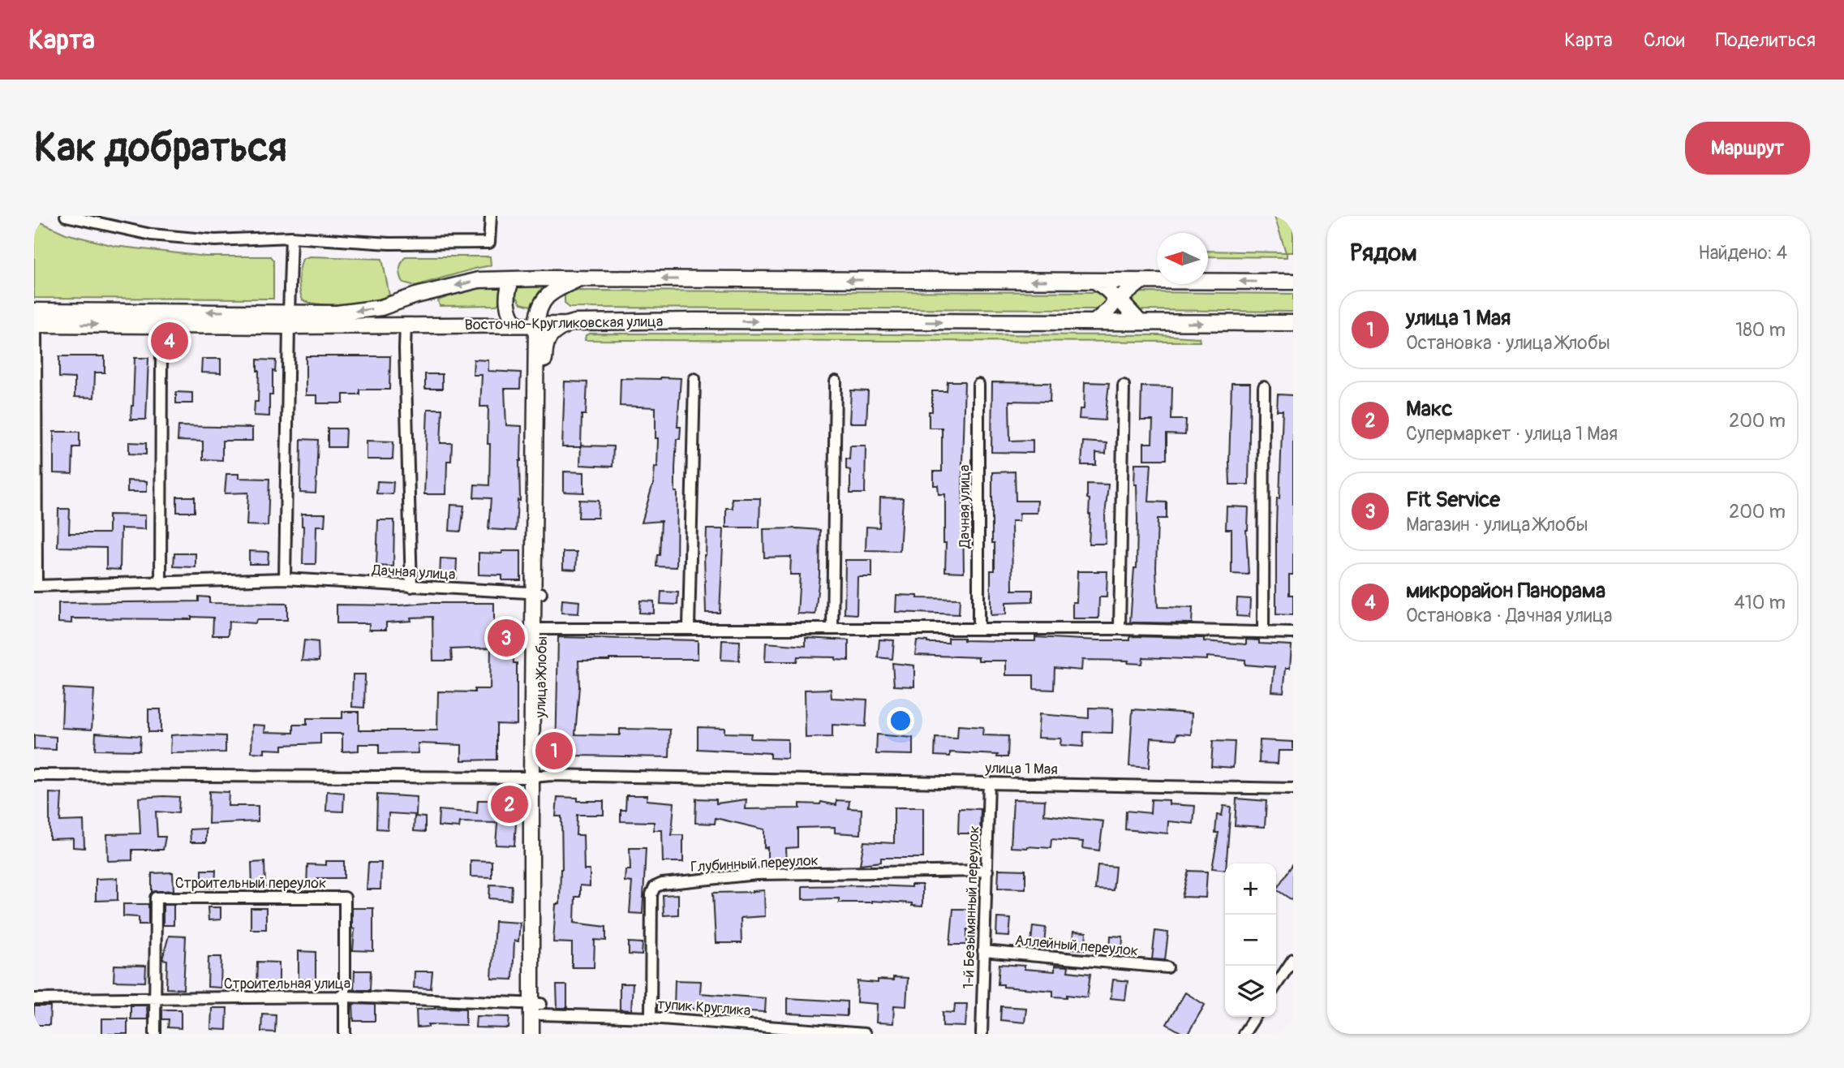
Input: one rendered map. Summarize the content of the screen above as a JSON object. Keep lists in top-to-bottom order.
{
  "streets": {
    "main road": ["Восточно-Кругликовская улица", "улица Жлобы"],
    "street": [
      "Дачная улица",
      "улица 1 Мая",
      "Глубинный переулок",
      "Строительный переулок",
      "1-й Безымянный переулок",
      "Аллейный переулок",
      "Строительная улица",
      "тупик Круглика"
    ]
  },
  "crossings": [
    ["Восточно-Кругликовская улица", "Дачная улица"],
    ["Восточно-Кругликовская улица", "улица Жлобы"],
    ["Дачная улица", "улица Жлобы"],
    ["улица Жлобы", "улица 1 Мая"],
    ["улица Жлобы", "Строительная улица"],
    ["улица Жлобы", "тупик Круглика"],
    ["улица 1 Мая", "1-й Безымянный переулок"],
    ["Глубинный переулок", "1-й Безымянный переулок"],
    ["Глубинный переулок", "тупик Круглика"],
    ["Строительный переулок", "Строительная улица"],
    ["1-й Безымянный переулок", "Аллейный переулок"],
    ["Строительная улица", "тупик Круглика"]
  ],
  "north": "left",
  "page": {
    "header": "Карта",
    "nav": ["Карта", "Слои", "Поделиться"],
    "buttons": "Маршрут",
    "title": "Как добраться",
    "heading": ["Рядом", "Найдено: 4"],
    "list": [
      {
        "mark": "1",
        "name": "улица 1 Мая",
        "note": "Остановка · улица Жлобы",
        "value": "180 m"
      },
      {
        "mark": "2",
        "name": "Макс",
        "note": "Супермаркет · улица 1 Мая",
        "value": "200 m"
      },
      {
        "mark": "3",
        "name": "Fit Service",
        "note": "Магазин · улица Жлобы",
        "value": "200 m"
      },
      {
        "mark": "4",
        "name": "микрорайон Панорама",
        "note": "Остановка · Дачная улица",
        "value": "410 m"
      }
    ],
    "pins": [
      "4",
      "3",
      "1",
      "2"
    ],
    "map_buttons": ["+", "−"]
  }
}
